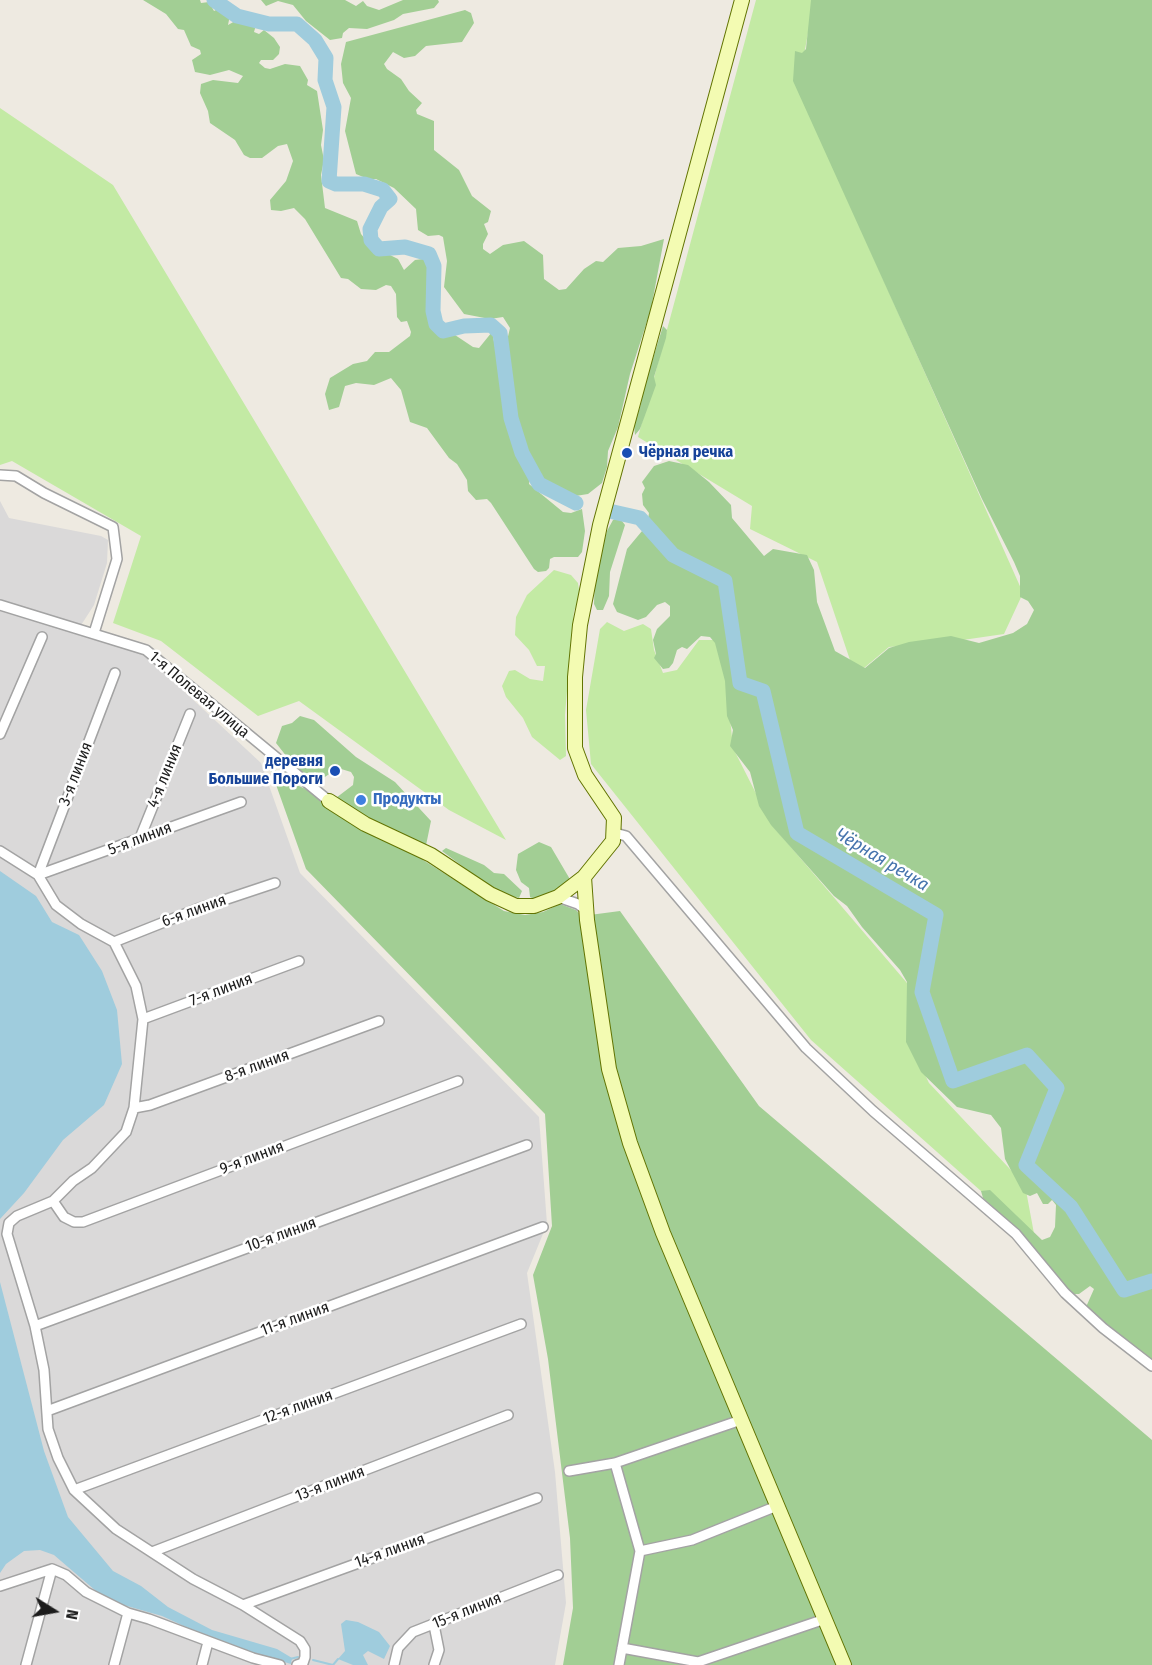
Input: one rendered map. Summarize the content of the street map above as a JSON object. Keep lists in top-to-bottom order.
{
  "streets": {
    "street": [
      "1-я Полевая улица",
      "3-я линия",
      "4-я линия",
      "5-я линия",
      "6-я линия",
      "7-я линия",
      "8-я линия",
      "9-я линия",
      "10-я линия",
      "11-я линия",
      "12-я линия",
      "13-я линия",
      "14-я линия",
      "15-я линия"
    ]
  },
  "crossings": [
    ["3-я линия", "5-я линия"],
    ["4-я линия", "5-я линия"]
  ],
  "water": ["Чёрная речка"],
  "places": ["Чёрная речка", "деревня Большие Пороги", "Продукты"],
  "north": "right"
}
